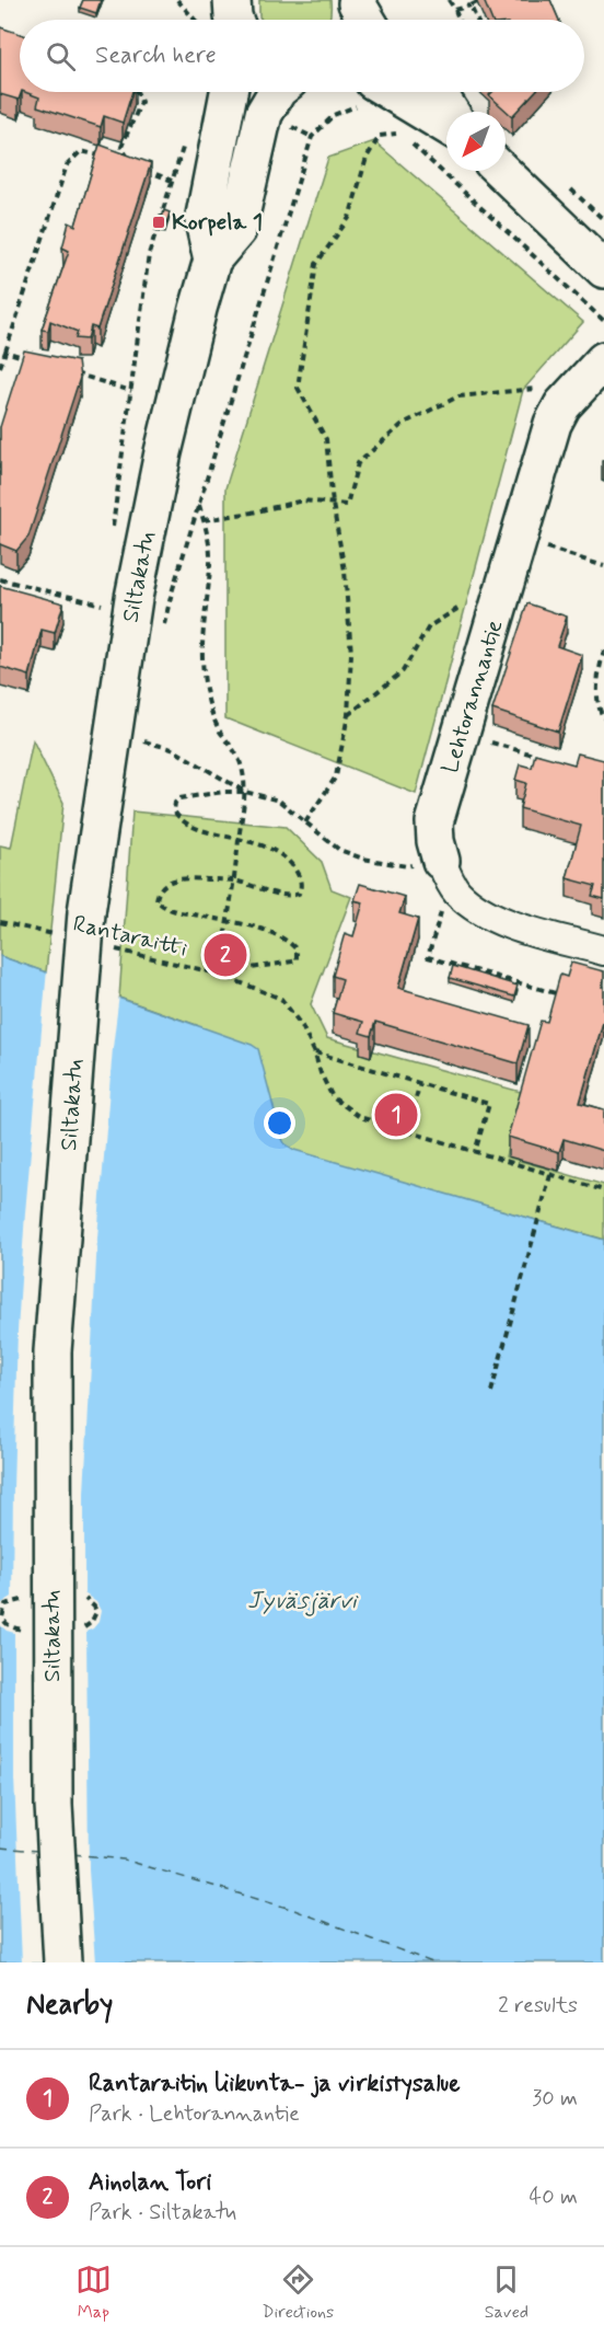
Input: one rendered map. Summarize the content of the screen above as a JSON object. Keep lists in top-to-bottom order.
{
  "streets": {
    "main road": ["Siltakatu", "Lehtorannantie"],
    "path": ["Rantaraitti"]
  },
  "water": ["Jyväsjärvi"],
  "places": {
    "transit": ["Korpela 1"]
  },
  "north": "bottom left",
  "page": {
    "search": "Search here",
    "pins": ["2", "1"],
    "heading": ["Nearby", "2 results"],
    "list": [
      {
        "mark": "1",
        "name": "Rantaraitin liikunta- ja virkistysalue",
        "note": "Park · Lehtorannantie",
        "value": "30 m"
      },
      {
        "mark": "2",
        "name": "Ainolan Tori",
        "note": "Park · Siltakatu",
        "value": "40 m"
      }
    ],
    "nav": ["Map", "Directions", "Saved"]
  }
}
